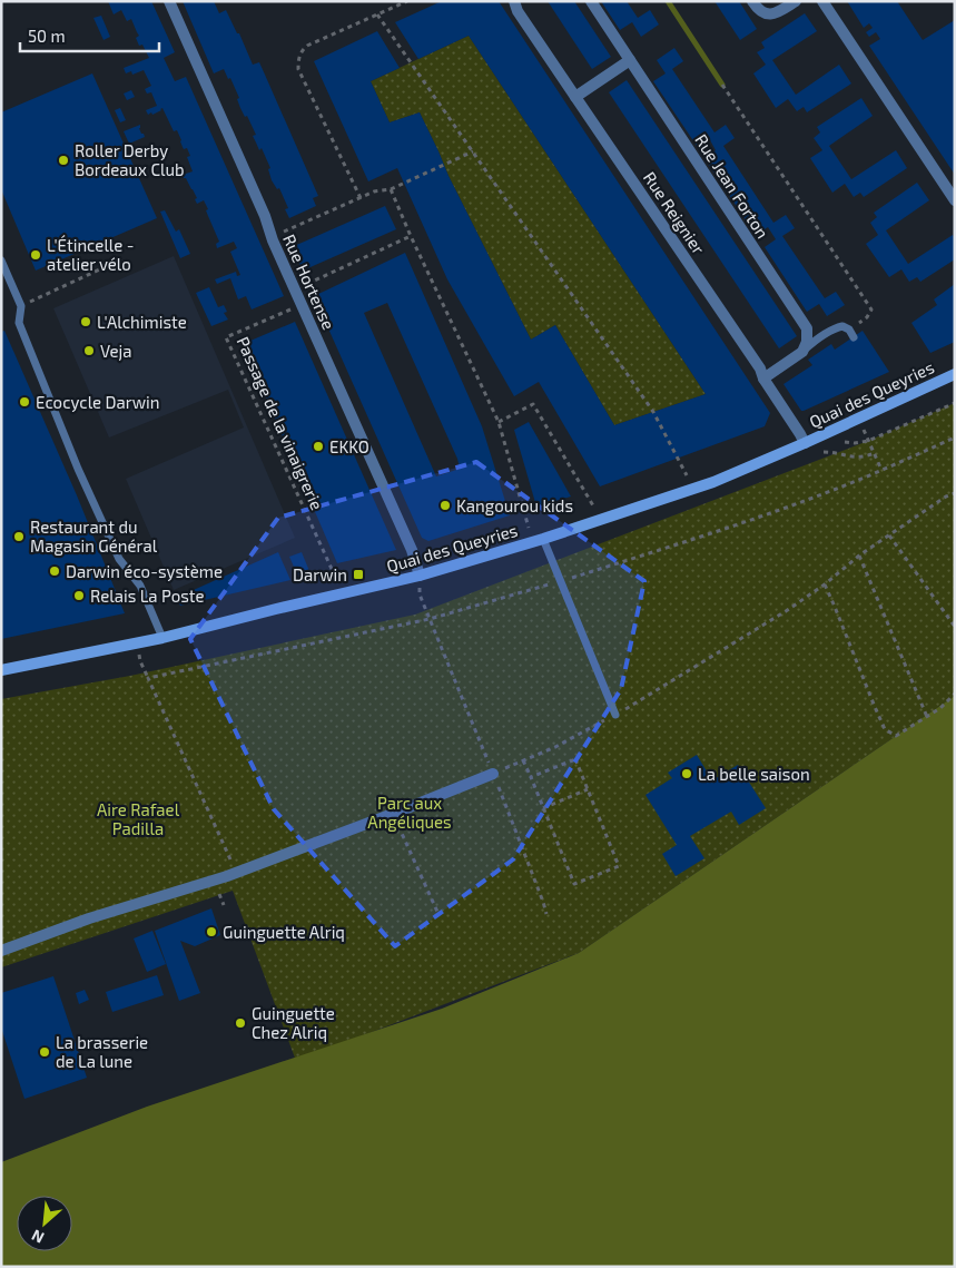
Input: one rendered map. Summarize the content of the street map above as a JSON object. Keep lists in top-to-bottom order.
{
  "streets": {
    "main road": ["Quai des Queyries"],
    "street": ["Rue Jean Forton", "Rue Reignier", "Rue Hortense"],
    "path": ["Passage de la vinaigrerie"]
  },
  "crossings": [
    ["Rue Reignier", "Quai des Queyries"],
    ["Rue Hortense", "Quai des Queyries"],
    ["Rue Hortense", "Passage de la vinaigrerie"],
    ["Quai des Queyries", "Passage de la vinaigrerie"]
  ],
  "parks": ["Parc aux Angéliques", "Aire Rafael Padilla"],
  "places": {
    "other": [
      "Roller Derby Bordeaux Club",
      "L'Étincelle - atelier vélo",
      "L'Alchimiste",
      "Veja",
      "Ecocycle Darwin",
      "EKKO",
      "Kangourou kids",
      "Restaurant du Magasin Général",
      "Darwin éco-système",
      "Relais La Poste",
      "La belle saison",
      "Guinguette Alriq",
      "Guinguette Chez Alriq",
      "La brasserie de La lune"
    ],
    "transit": ["Darwin"]
  },
  "scale_bar": "50 m",
  "north": "bottom left"
}
